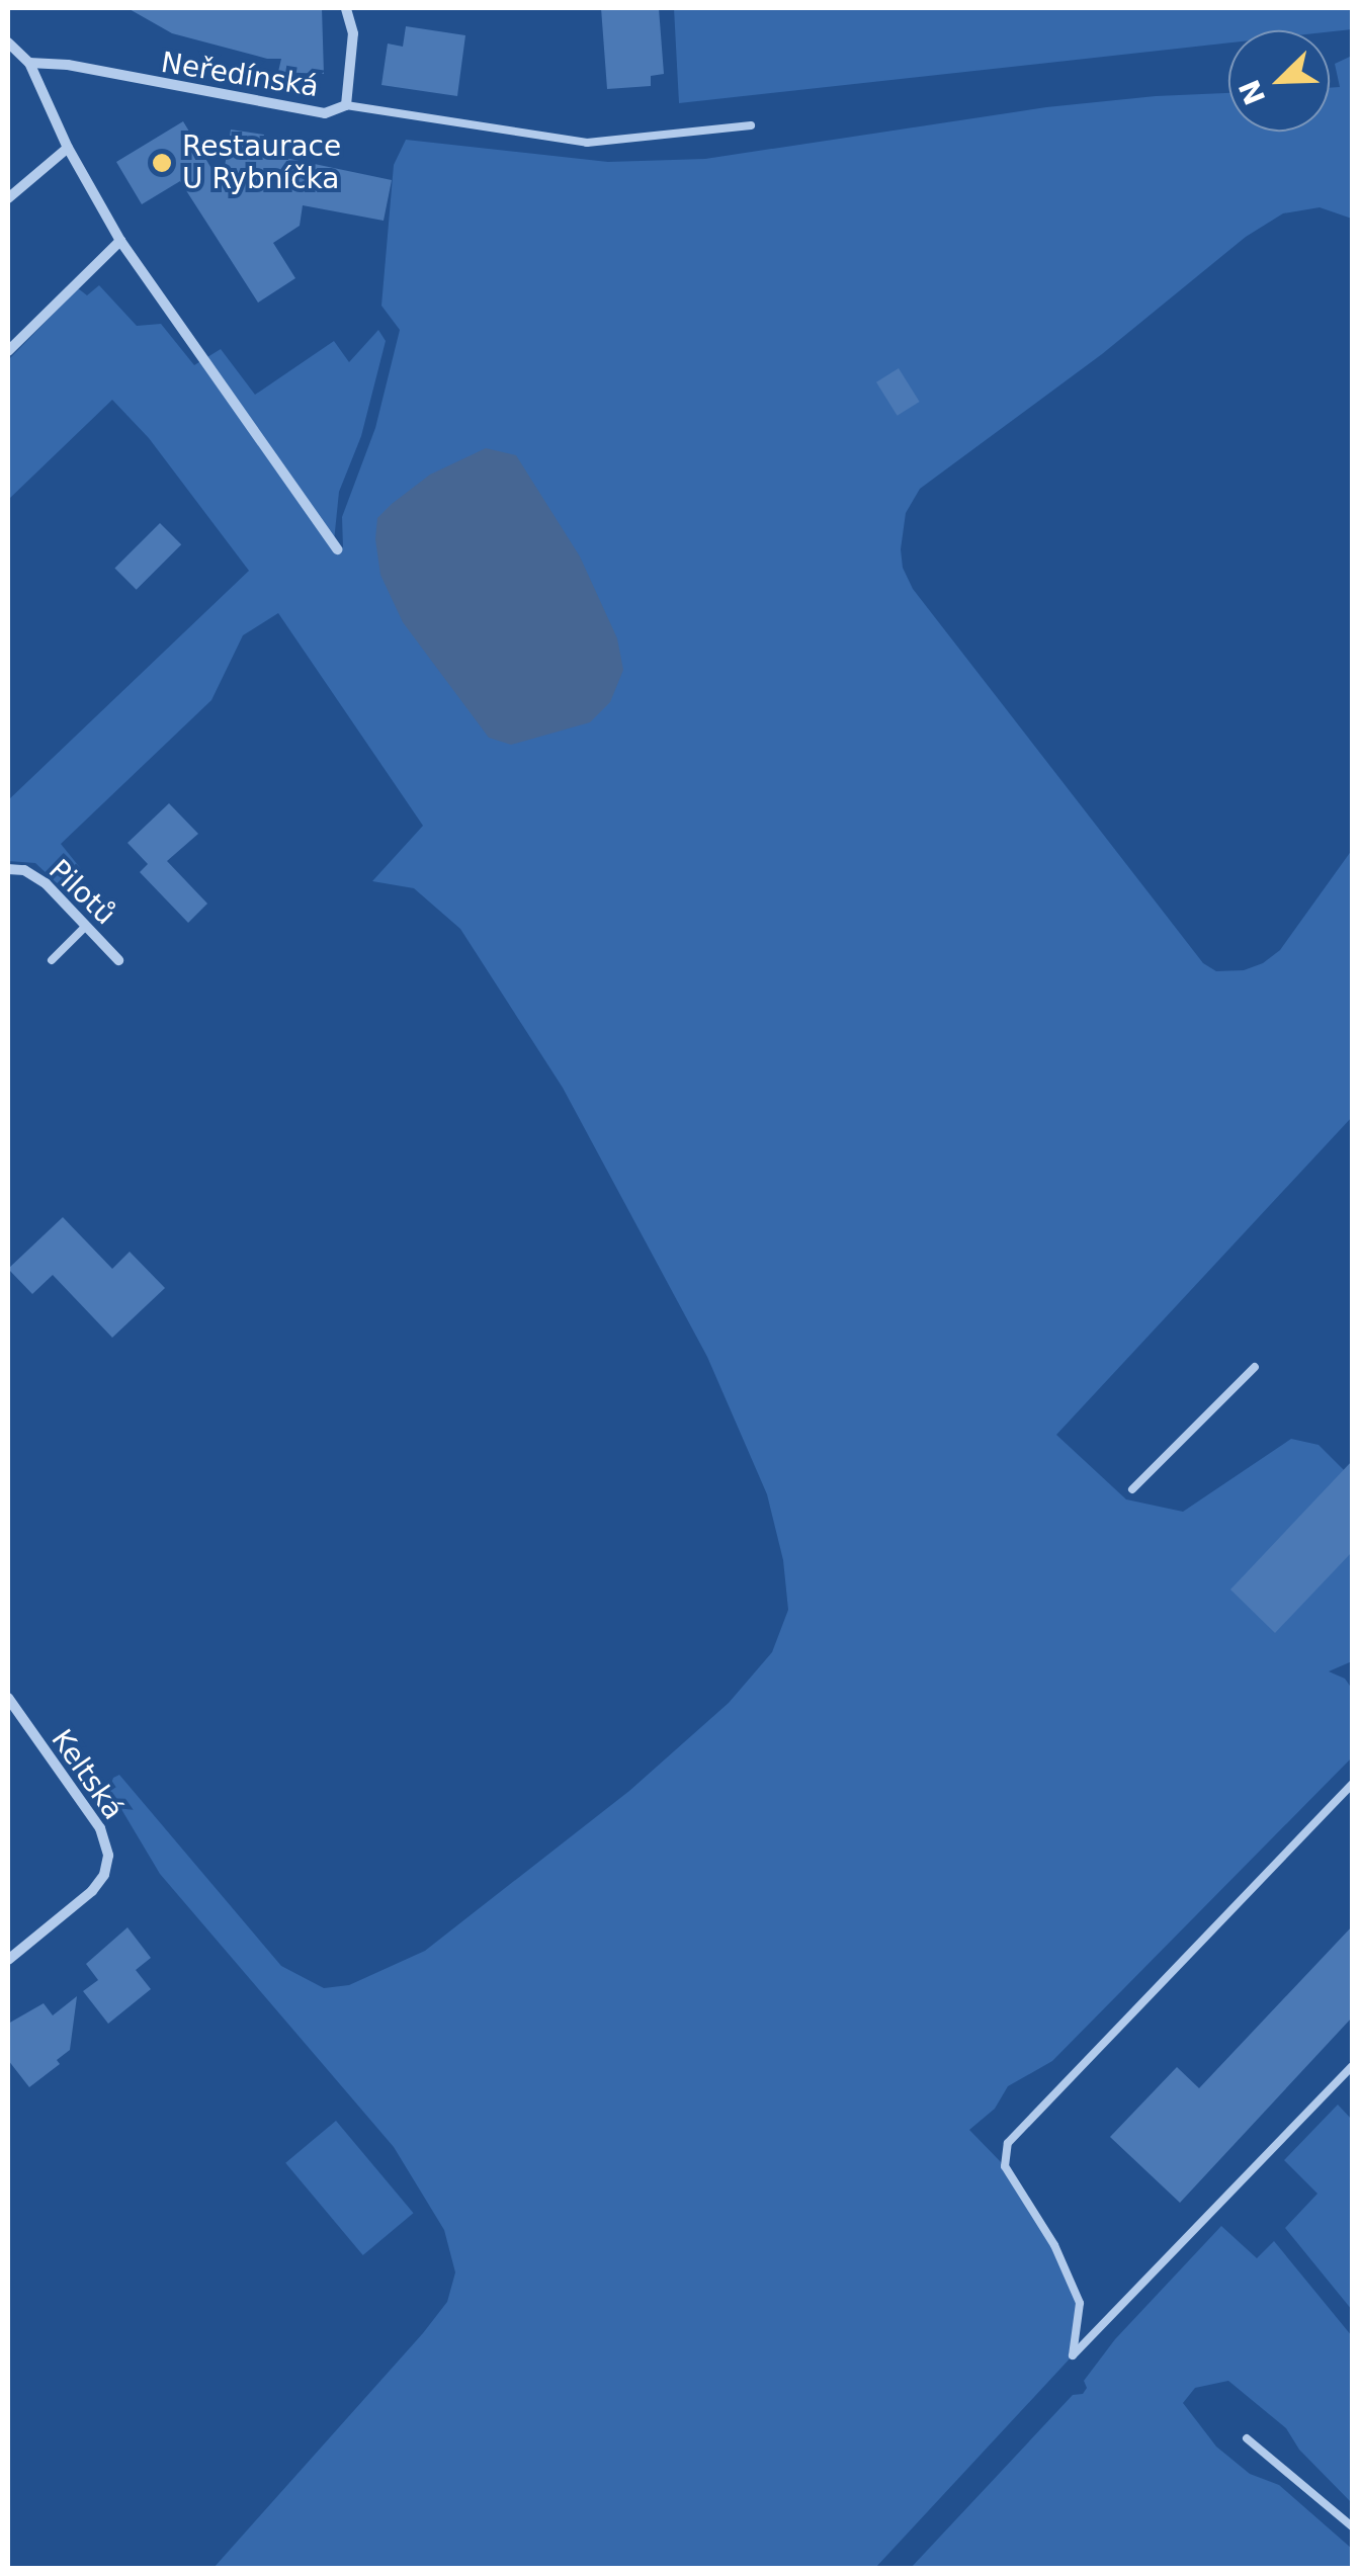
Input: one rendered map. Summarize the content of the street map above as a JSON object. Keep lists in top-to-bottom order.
{
  "streets": {
    "street": ["Neředínská", "Pilotů", "Keltská"]
  },
  "places": ["Restaurace U Rybníčka"],
  "north": "bottom left"
}
